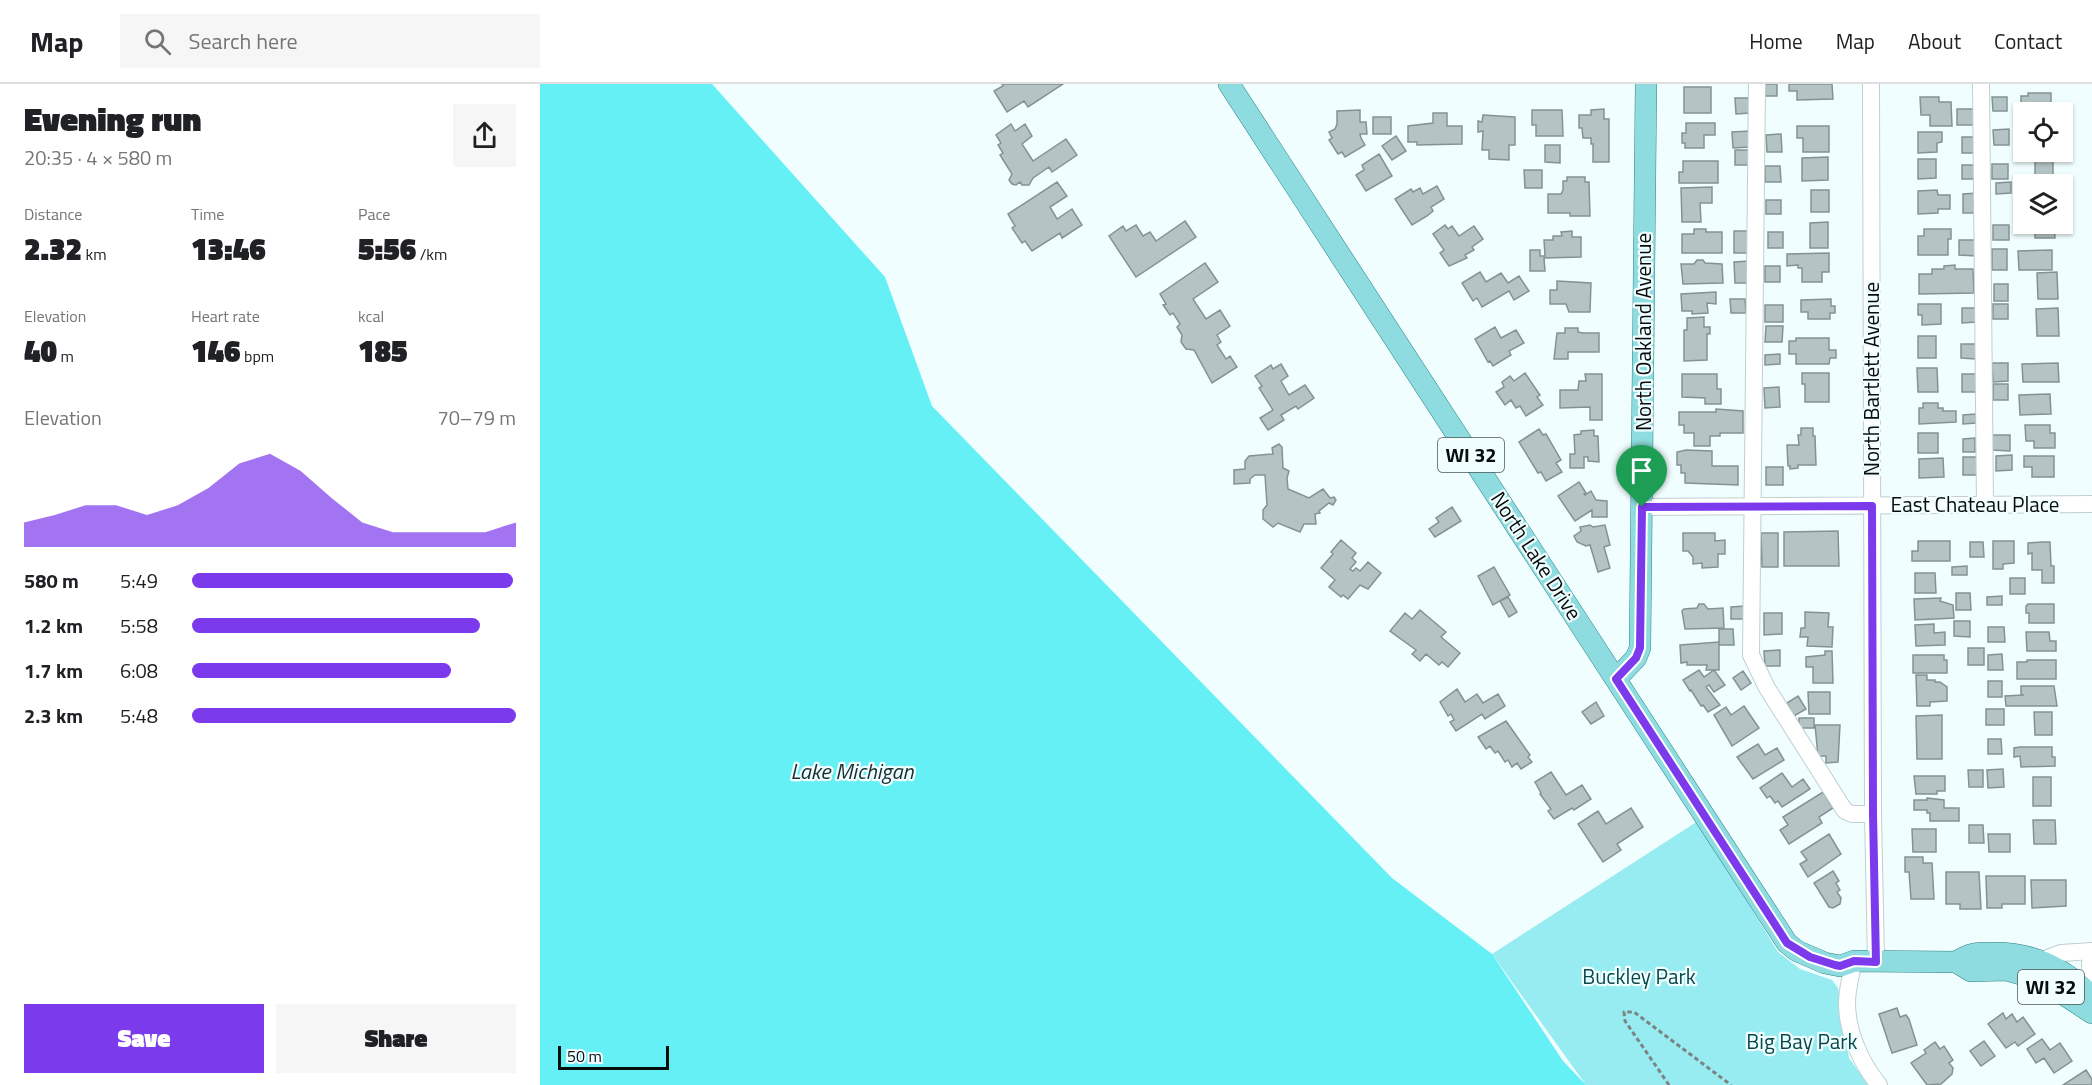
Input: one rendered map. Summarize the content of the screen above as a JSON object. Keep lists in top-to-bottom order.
{
  "streets": {
    "main road": ["North Oakland Avenue", "WI 32", "North Lake Drive"],
    "street": ["North Bartlett Avenue", "East Chateau Place"]
  },
  "crossings": [
    ["North Oakland Avenue", "East Chateau Place"],
    ["North Oakland Avenue", "North Lake Drive"],
    ["North Bartlett Avenue", "WI 32"],
    ["North Bartlett Avenue", "East Chateau Place"],
    ["WI 32", "North Lake Drive"]
  ],
  "water": ["Lake Michigan"],
  "parks": ["Buckley Park", "Big Bay Park"],
  "scale_bar": "50 m",
  "page": {
    "header": "Map",
    "search": "Search here",
    "nav": [
      "Home",
      "Map",
      "About",
      "Contact"
    ],
    "heading": ["Evening run", "20:35 · 4 × 580 m"],
    "stats": [
      ["Distance", "2.32 km"],
      ["Time", "13:46"],
      ["Pace", "5:56 /km"],
      ["Elevation", "40 m"],
      ["Heart rate", "146 bpm"],
      ["kcal", "185"]
    ],
    "chart": ["Elevation", "70–79 m"],
    "list": [
      {
        "name": "580 m",
        "note": "5:49"
      },
      {
        "name": "1.2 km",
        "note": "5:58"
      },
      {
        "name": "1.7 km",
        "note": "6:08"
      },
      {
        "name": "2.3 km",
        "note": "5:48"
      }
    ],
    "buttons": ["Save", "Share"],
    "scale": "50 m"
  }
}
